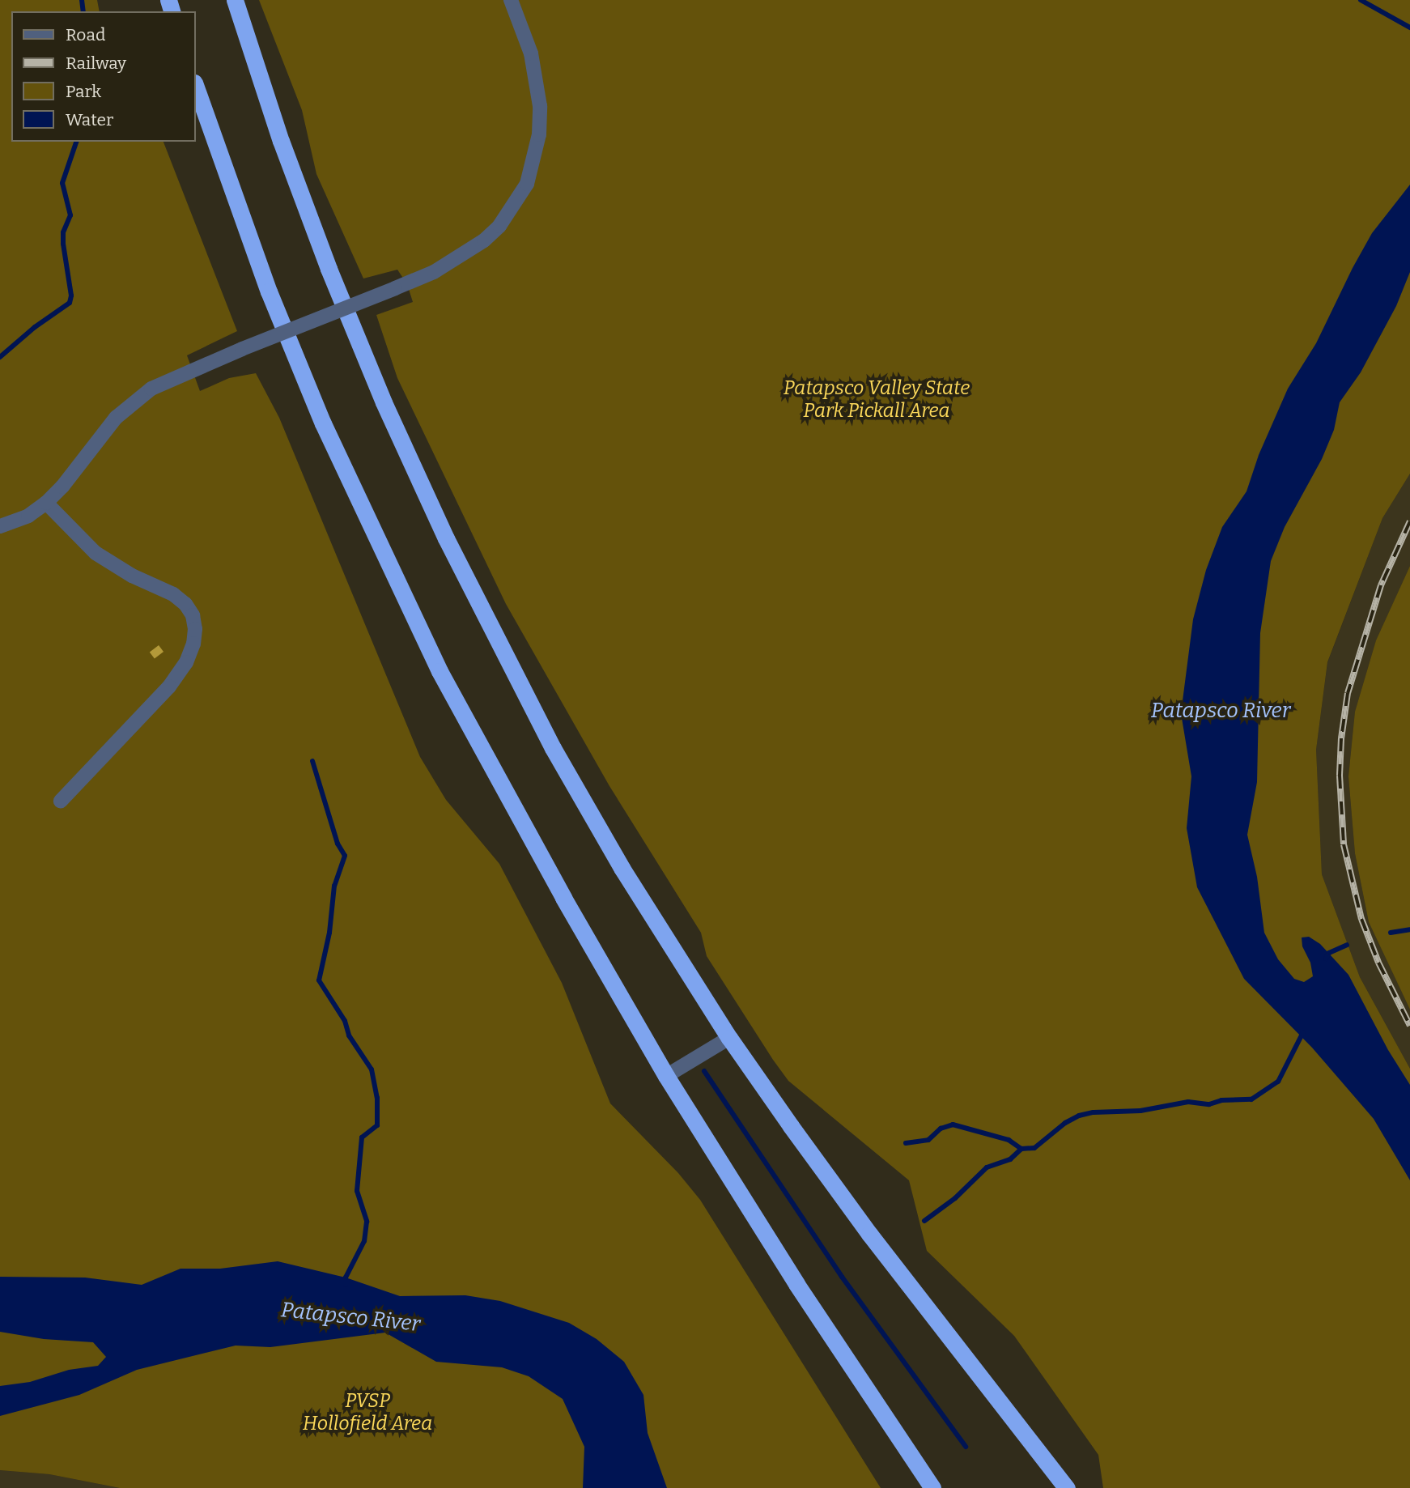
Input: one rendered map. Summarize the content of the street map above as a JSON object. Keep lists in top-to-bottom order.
{
  "water": ["Patapsco River"],
  "parks": ["Patapsco Valley State Park Pickall Area", "PVSP Hollofield Area"],
  "legend": [
    "Road",
    "Railway",
    "Park",
    "Water"
  ]
}
